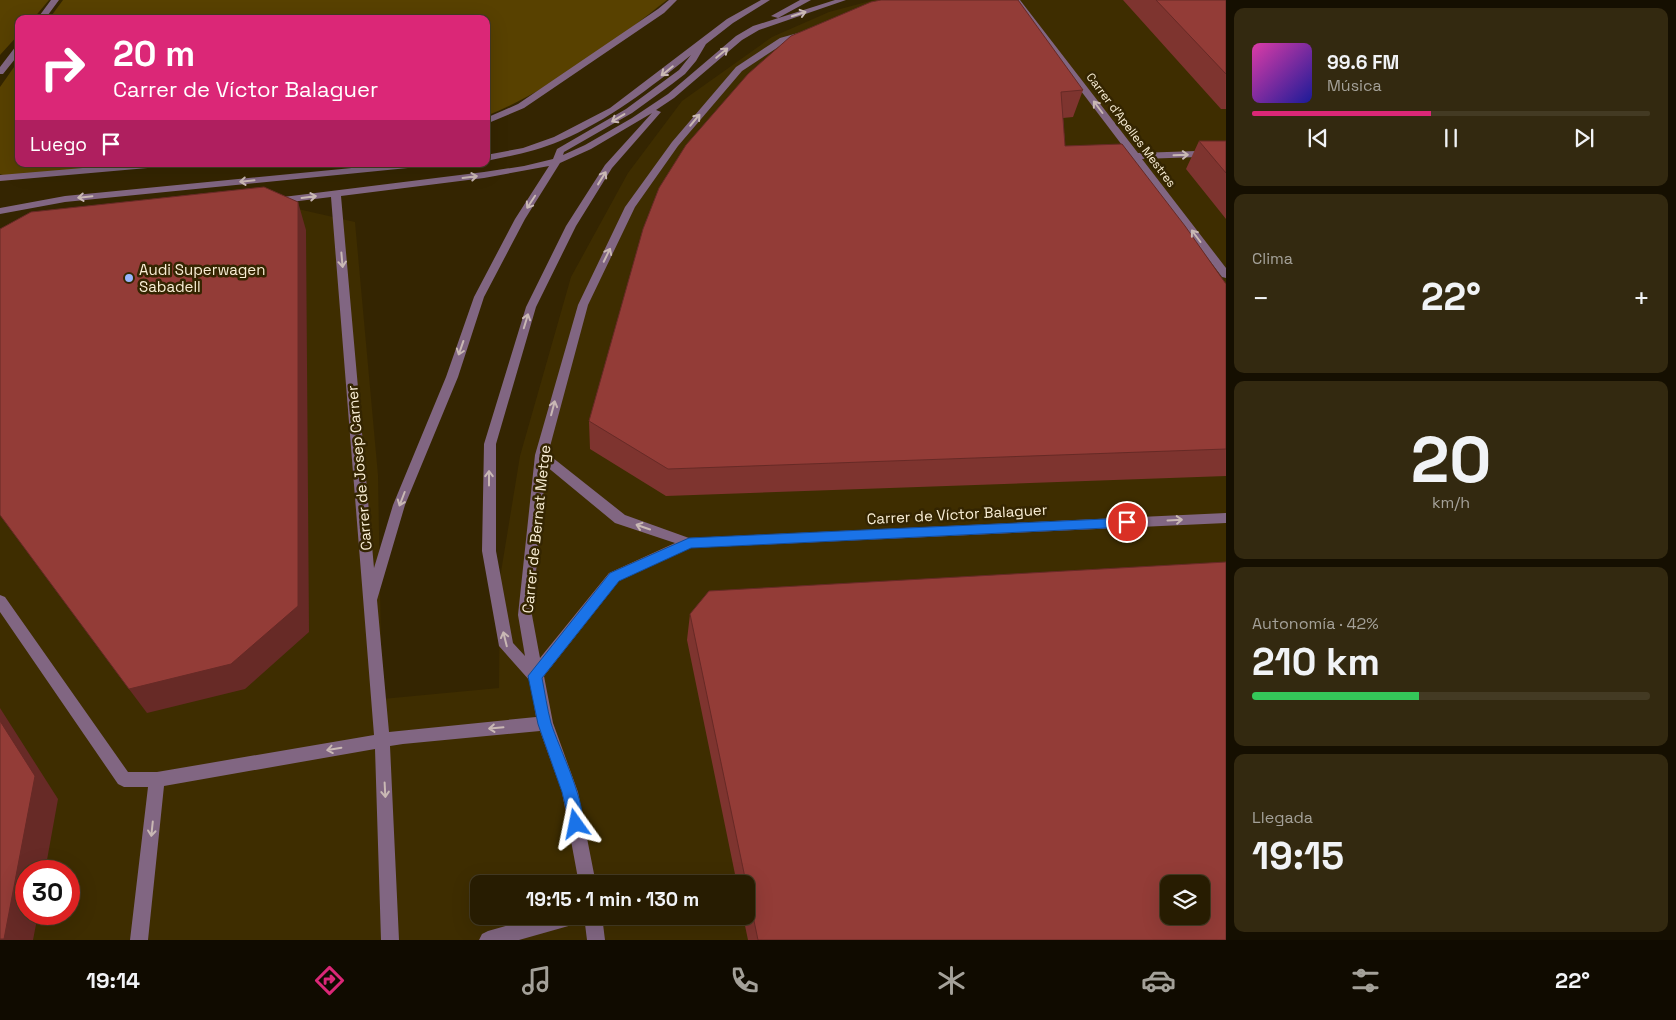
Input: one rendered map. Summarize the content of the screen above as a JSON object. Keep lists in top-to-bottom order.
{
  "streets": {
    "street": [
      "Carrer d'Apelles Mestres",
      "Carrer de Josep Carner",
      "Carrer de Víctor Balaguer",
      "Carrer de Bernat Metge"
    ]
  },
  "crossings": [
    ["Carrer de Víctor Balaguer", "Carrer de Bernat Metge"]
  ],
  "one_way": ["Carrer d'Apelles Mestres", "Carrer de Josep Carner"],
  "places": ["Audi Superwagen Sabadell"],
  "page": {
    "turn": ["20 m", "Carrer de Víctor Balaguer"],
    "song": ["99.6 FM", "Música"],
    "then": "Luego",
    "tile": [
      "Clima",
      ["20", "km/h"],
      ["Autonomía · 42%", "210 km"],
      ["Llegada", "19:15"]
    ],
    "heat": ["−", "22°", "+"],
    "limit": "30",
    "trip": "19:15 · 1 min · 130 m",
    "tabs": ["19:14", "22°"]
  }
}
